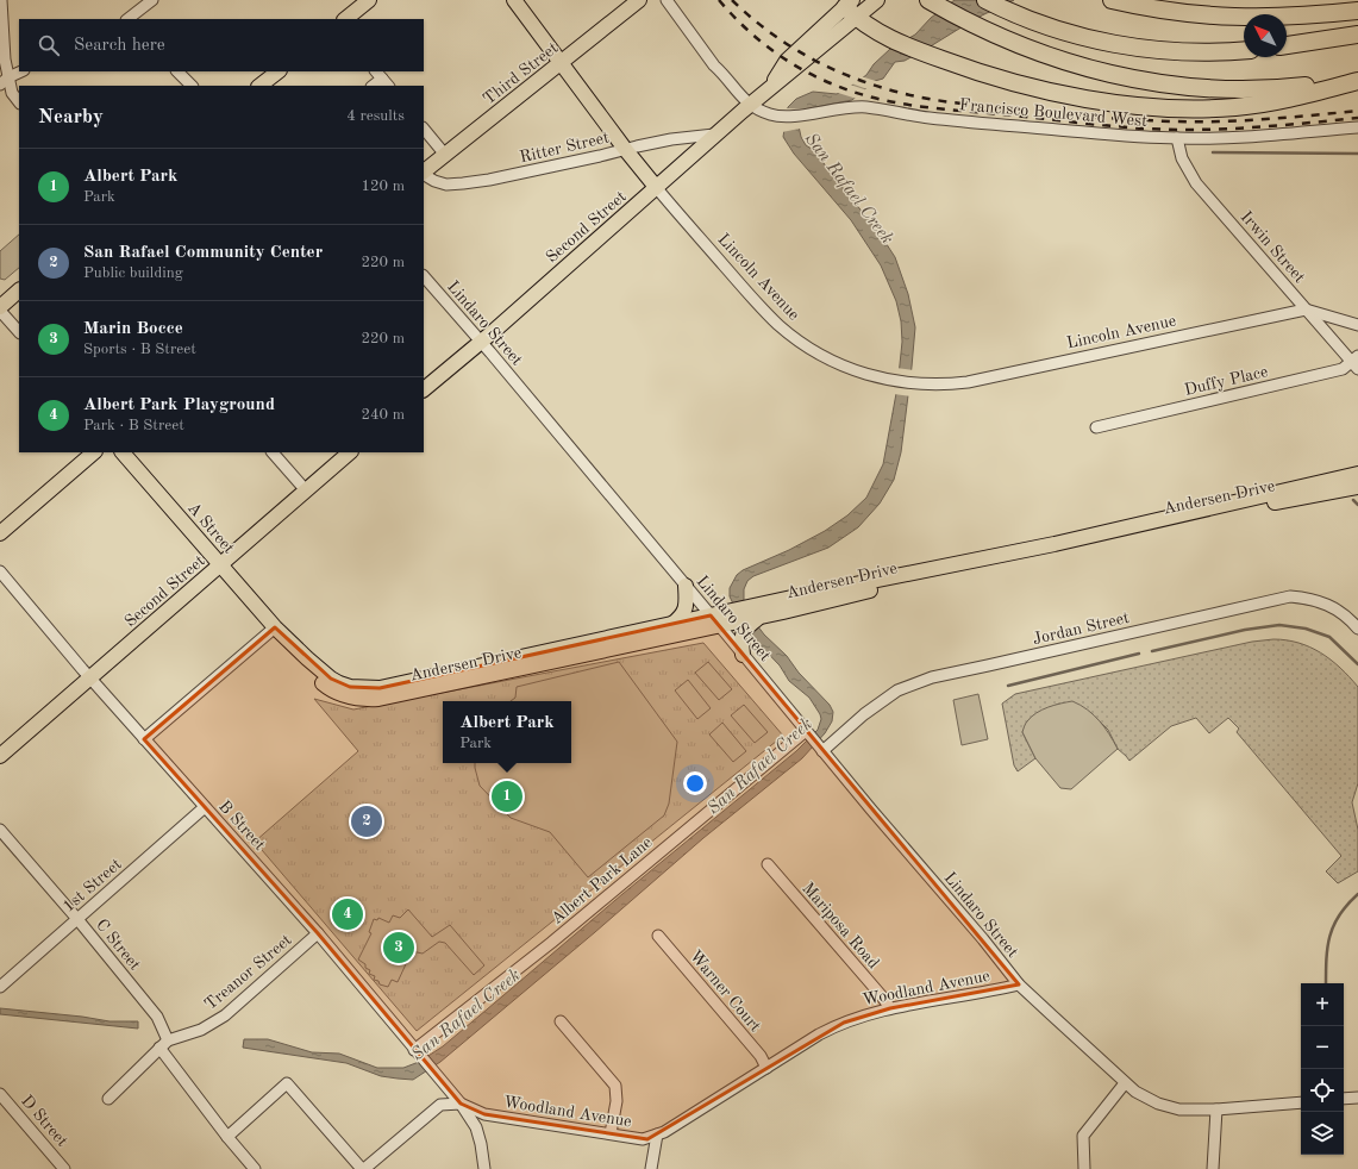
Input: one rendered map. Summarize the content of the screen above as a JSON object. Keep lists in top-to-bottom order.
{
  "streets": {
    "main road": [
      "Third Street",
      "Second Street",
      "Lincoln Avenue",
      "Andersen Drive",
      "A Street"
    ],
    "street": [
      "Francisco Boulevard West",
      "Ritter Street",
      "Irwin Street",
      "Lindaro Street",
      "Duffy Place",
      "Jordan Street",
      "B Street",
      "Albert Park Lane",
      "1st Street",
      "Mariposa Road",
      "C Street",
      "Treanor Street",
      "Woodland Avenue",
      "Warner Court",
      "D Street"
    ]
  },
  "crossings": [
    ["Third Street", "Lincoln Avenue"],
    ["Francisco Boulevard West", "Second Street"],
    ["Francisco Boulevard West", "Irwin Street"],
    ["Ritter Street", "Second Street"],
    ["Ritter Street", "Lincoln Avenue"],
    ["Second Street", "Lincoln Avenue"],
    ["Second Street", "Lindaro Street"],
    ["Second Street", "A Street"],
    ["Second Street", "B Street"],
    ["Irwin Street", "Lincoln Avenue"],
    ["Irwin Street", "Duffy Place"],
    ["Lindaro Street", "Andersen Drive"],
    ["Lindaro Street", "Jordan Street"],
    ["Lindaro Street", "Albert Park Lane"],
    ["Lindaro Street", "Woodland Avenue"],
    ["Andersen Drive", "A Street"],
    ["B Street", "Albert Park Lane"],
    ["B Street", "1st Street"],
    ["B Street", "Treanor Street"],
    ["B Street", "Woodland Avenue"],
    ["1st Street", "C Street"],
    ["Mariposa Road", "Woodland Avenue"],
    ["C Street", "Treanor Street"],
    ["Woodland Avenue", "Warner Court"]
  ],
  "water": ["San Rafael Creek"],
  "north": "top left",
  "page": {
    "search": "Search here",
    "heading": ["Nearby", "4 results"],
    "list": [
      {
        "mark": "1",
        "name": "Albert Park",
        "note": "Park",
        "value": "120 m"
      },
      {
        "mark": "2",
        "name": "San Rafael Community Center",
        "note": "Public building",
        "value": "220 m"
      },
      {
        "mark": "3",
        "name": "Marin Bocce",
        "note": "Sports · B Street",
        "value": "220 m"
      },
      {
        "mark": "4",
        "name": "Albert Park Playground",
        "note": "Park · B Street",
        "value": "240 m"
      }
    ],
    "popup": ["Albert Park", "Park"],
    "pins": [
      "1",
      "2",
      "4",
      "3"
    ],
    "map_buttons": ["+", "−"]
  }
}
